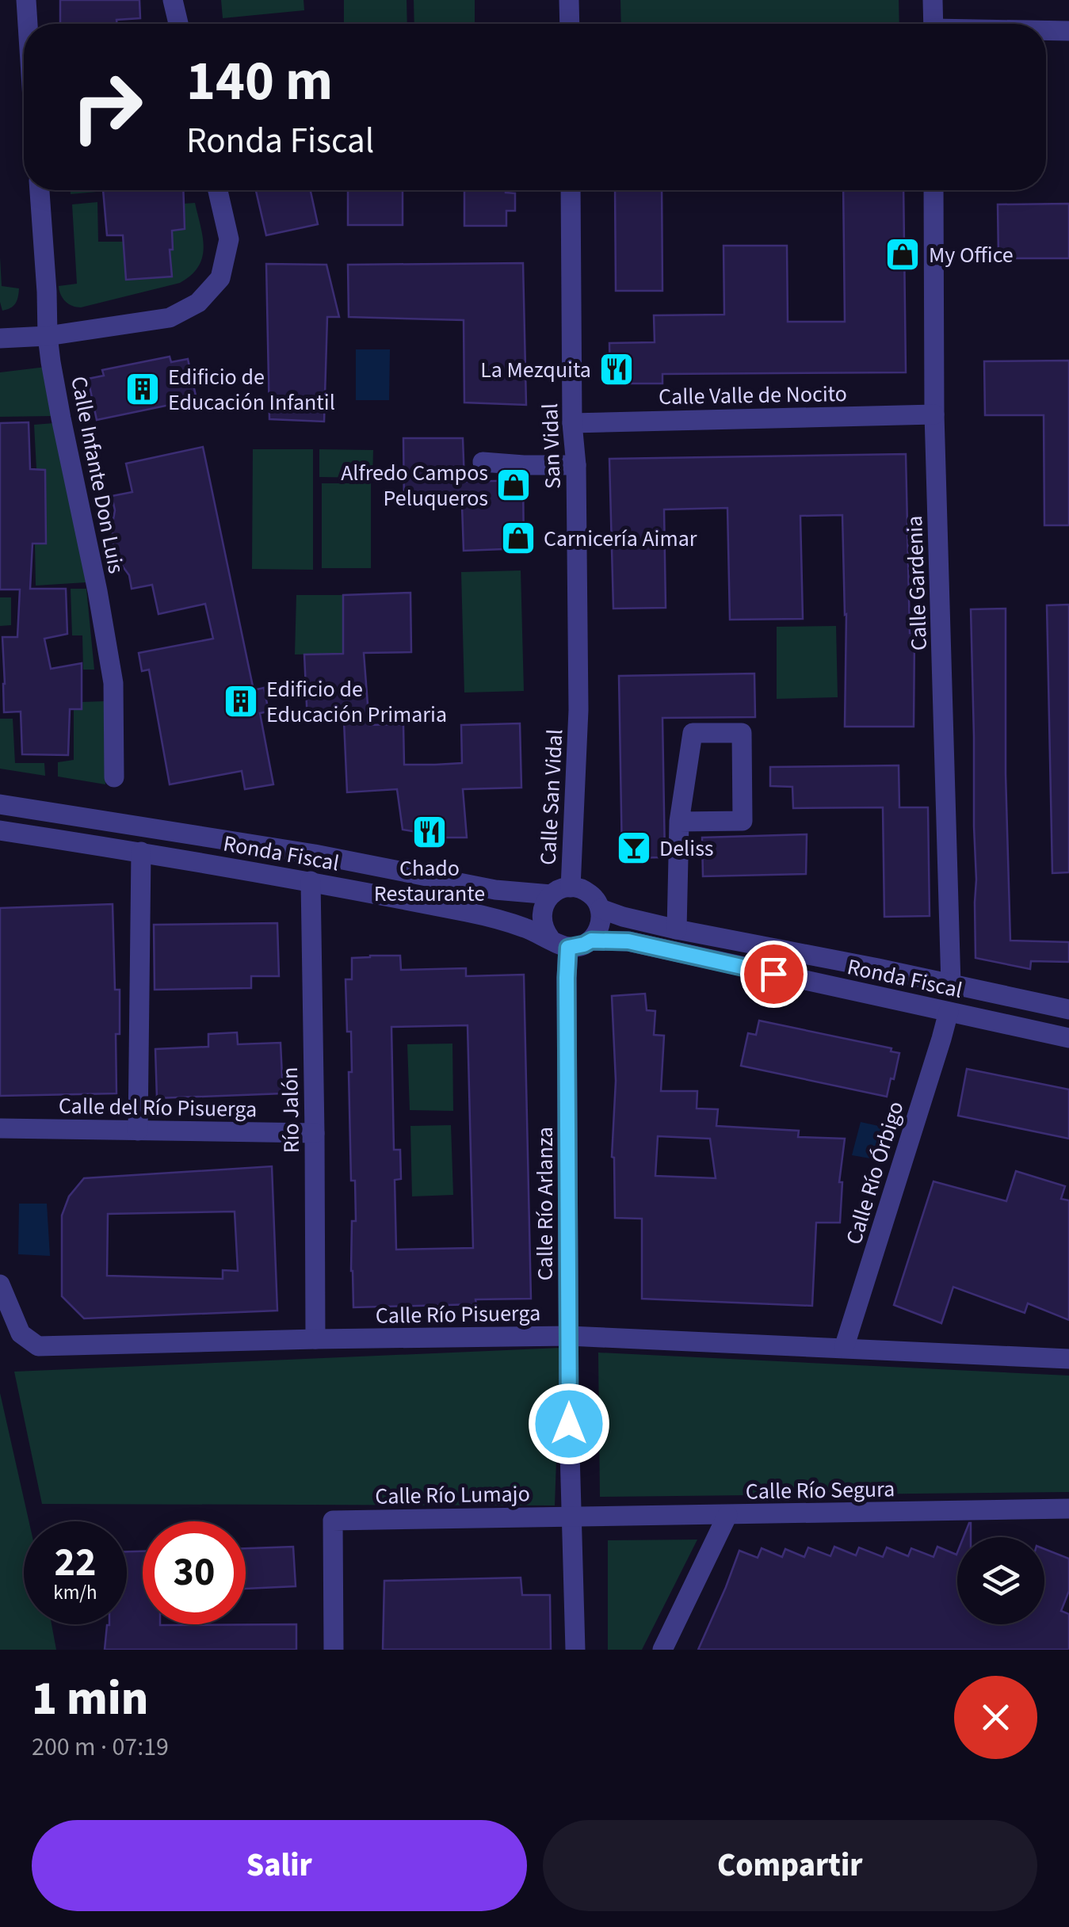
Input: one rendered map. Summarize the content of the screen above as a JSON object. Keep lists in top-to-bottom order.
{
  "streets": {
    "street": [
      "Calle Valle de Nocito",
      "San Vidal",
      "Calle Infante Don Luis",
      "Calle Gardenia",
      "Calle San Vidal",
      "Ronda Fiscal",
      "Calle del Río Pisuerga",
      "Río Jalón",
      "Calle Río Órbigo",
      "Calle Río Arlanza",
      "Calle Río Pisuerga",
      "Calle Río Segura",
      "Calle Río Lumajo"
    ]
  },
  "crossings": [
    ["Calle Valle de Nocito", "San Vidal"],
    ["Calle Valle de Nocito", "Calle Gardenia"],
    ["San Vidal", "Calle San Vidal"],
    ["Calle Gardenia", "Ronda Fiscal"],
    ["Calle San Vidal", "Ronda Fiscal"],
    ["Calle San Vidal", "Calle Río Arlanza"],
    ["Ronda Fiscal", "Río Jalón"],
    ["Ronda Fiscal", "Calle Río Órbigo"],
    ["Ronda Fiscal", "Calle Río Arlanza"],
    ["Calle del Río Pisuerga", "Río Jalón"],
    ["Río Jalón", "Calle Río Pisuerga"],
    ["Calle Río Órbigo", "Calle Río Pisuerga"],
    ["Calle Río Arlanza", "Calle Río Pisuerga"],
    ["Calle Río Arlanza", "Calle Río Segura"],
    ["Calle Río Arlanza", "Calle Río Lumajo"],
    ["Calle Río Segura", "Calle Río Lumajo"]
  ],
  "places": {
    "shop": ["My Office", "Alfredo Campos Peluqueros", "Carnicería Aimar"],
    "restaurant": ["La Mezquita", "Chado Restaurante"],
    "building": ["Edificio de Educación Infantil", "Edificio de Educación Primaria"],
    "bar": ["Deliss"]
  },
  "page": {
    "turn": ["140 m", "Ronda Fiscal"],
    "speed": "22 km/h",
    "limit": "30",
    "heading": ["1 min", "200 m · 07:19"],
    "buttons": ["Salir", "Compartir"]
  }
}
